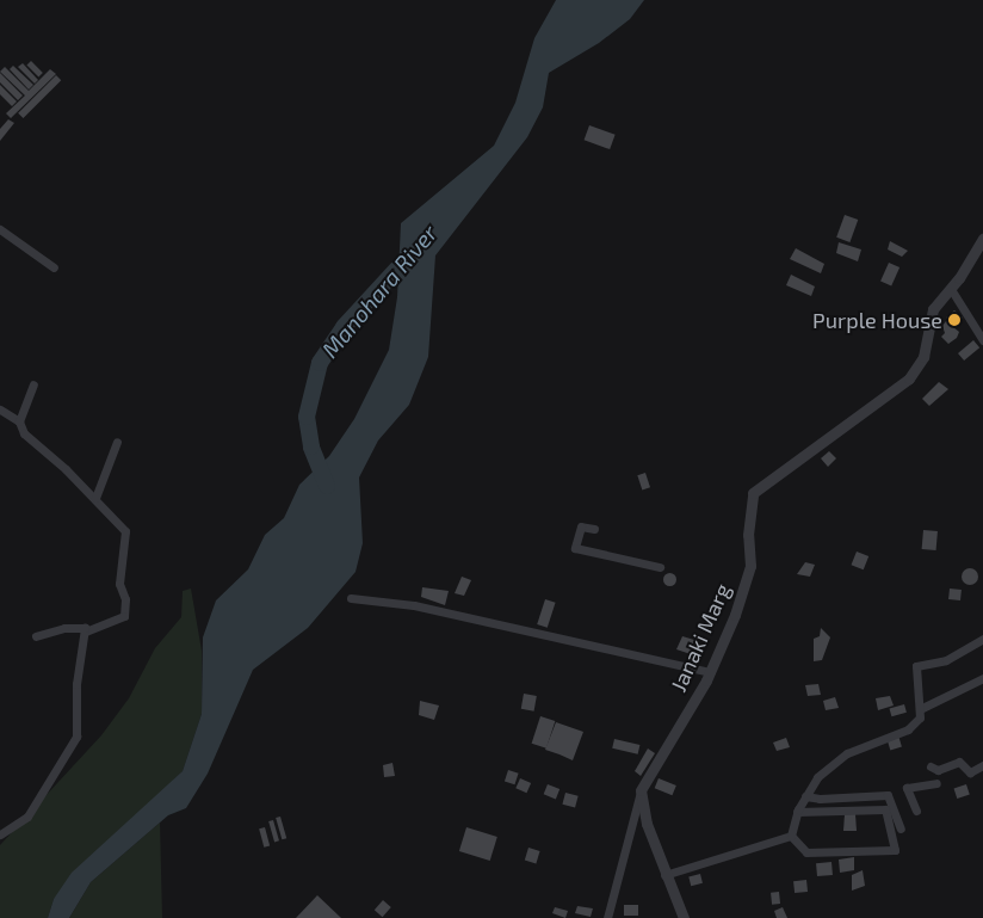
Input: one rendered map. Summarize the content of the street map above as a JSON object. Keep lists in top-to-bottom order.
{
  "streets": {
    "street": ["Janaki Marg"]
  },
  "water": ["Manohara River"],
  "places": ["Purple House"]
}
